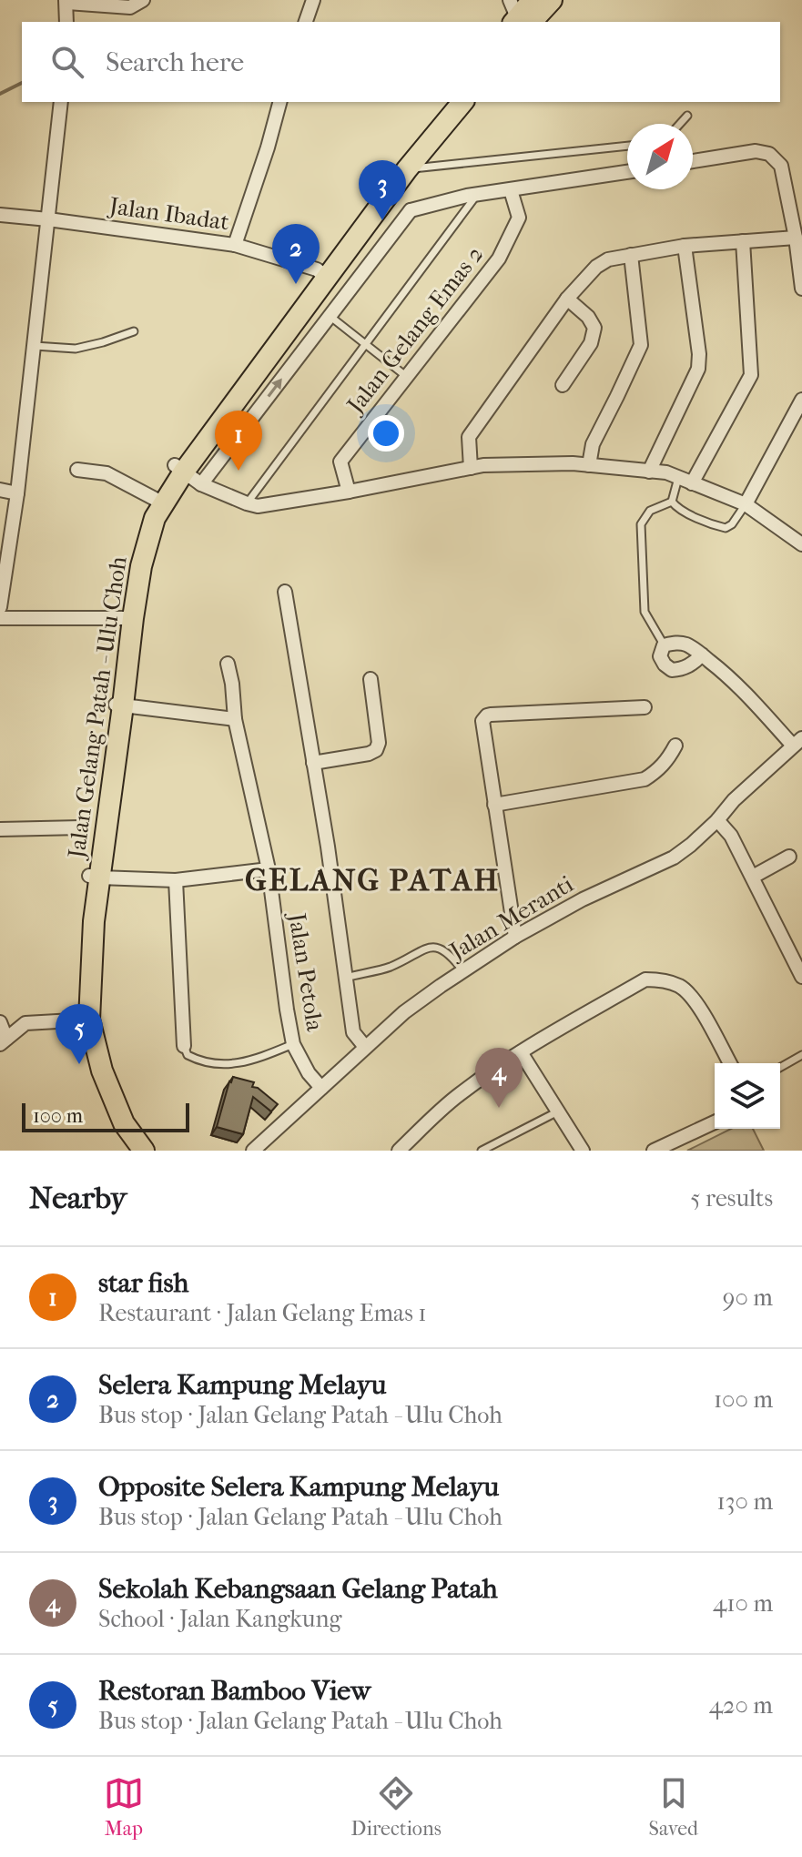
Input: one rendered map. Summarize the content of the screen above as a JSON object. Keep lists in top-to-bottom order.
{
  "streets": {
    "main road": ["Jalan Gelang Patah - Ulu Choh"],
    "street": [
      "Jalan Ibadat",
      "Jalan Gelang Emas 2",
      "Jalan Meranti",
      "Jalan Petola"
    ]
  },
  "crossings": [
    ["Jalan Ibadat", "Jalan Gelang Patah - Ulu Choh"],
    ["Jalan Meranti", "Jalan Petola"]
  ],
  "districts": ["GELANG PATAH"],
  "scale_bar": "100 m",
  "north": "top right",
  "page": {
    "search": "Search here",
    "pins": [
      "3",
      "2",
      "1",
      "5",
      "4"
    ],
    "scale": "100 m",
    "heading": ["Nearby", "5 results"],
    "list": [
      {
        "mark": "1",
        "name": "star fish",
        "note": "Restaurant · Jalan Gelang Emas 1",
        "value": "90 m"
      },
      {
        "mark": "2",
        "name": "Selera Kampung Melayu",
        "note": "Bus stop · Jalan Gelang Patah - Ulu Choh",
        "value": "100 m"
      },
      {
        "mark": "3",
        "name": "Opposite Selera Kampung Melayu",
        "note": "Bus stop · Jalan Gelang Patah - Ulu Choh",
        "value": "130 m"
      },
      {
        "mark": "4",
        "name": "Sekolah Kebangsaan Gelang Patah",
        "note": "School · Jalan Kangkung",
        "value": "410 m"
      },
      {
        "mark": "5",
        "name": "Restoran Bamboo View",
        "note": "Bus stop · Jalan Gelang Patah - Ulu Choh",
        "value": "420 m"
      }
    ],
    "nav": ["Map", "Directions", "Saved"]
  }
}
